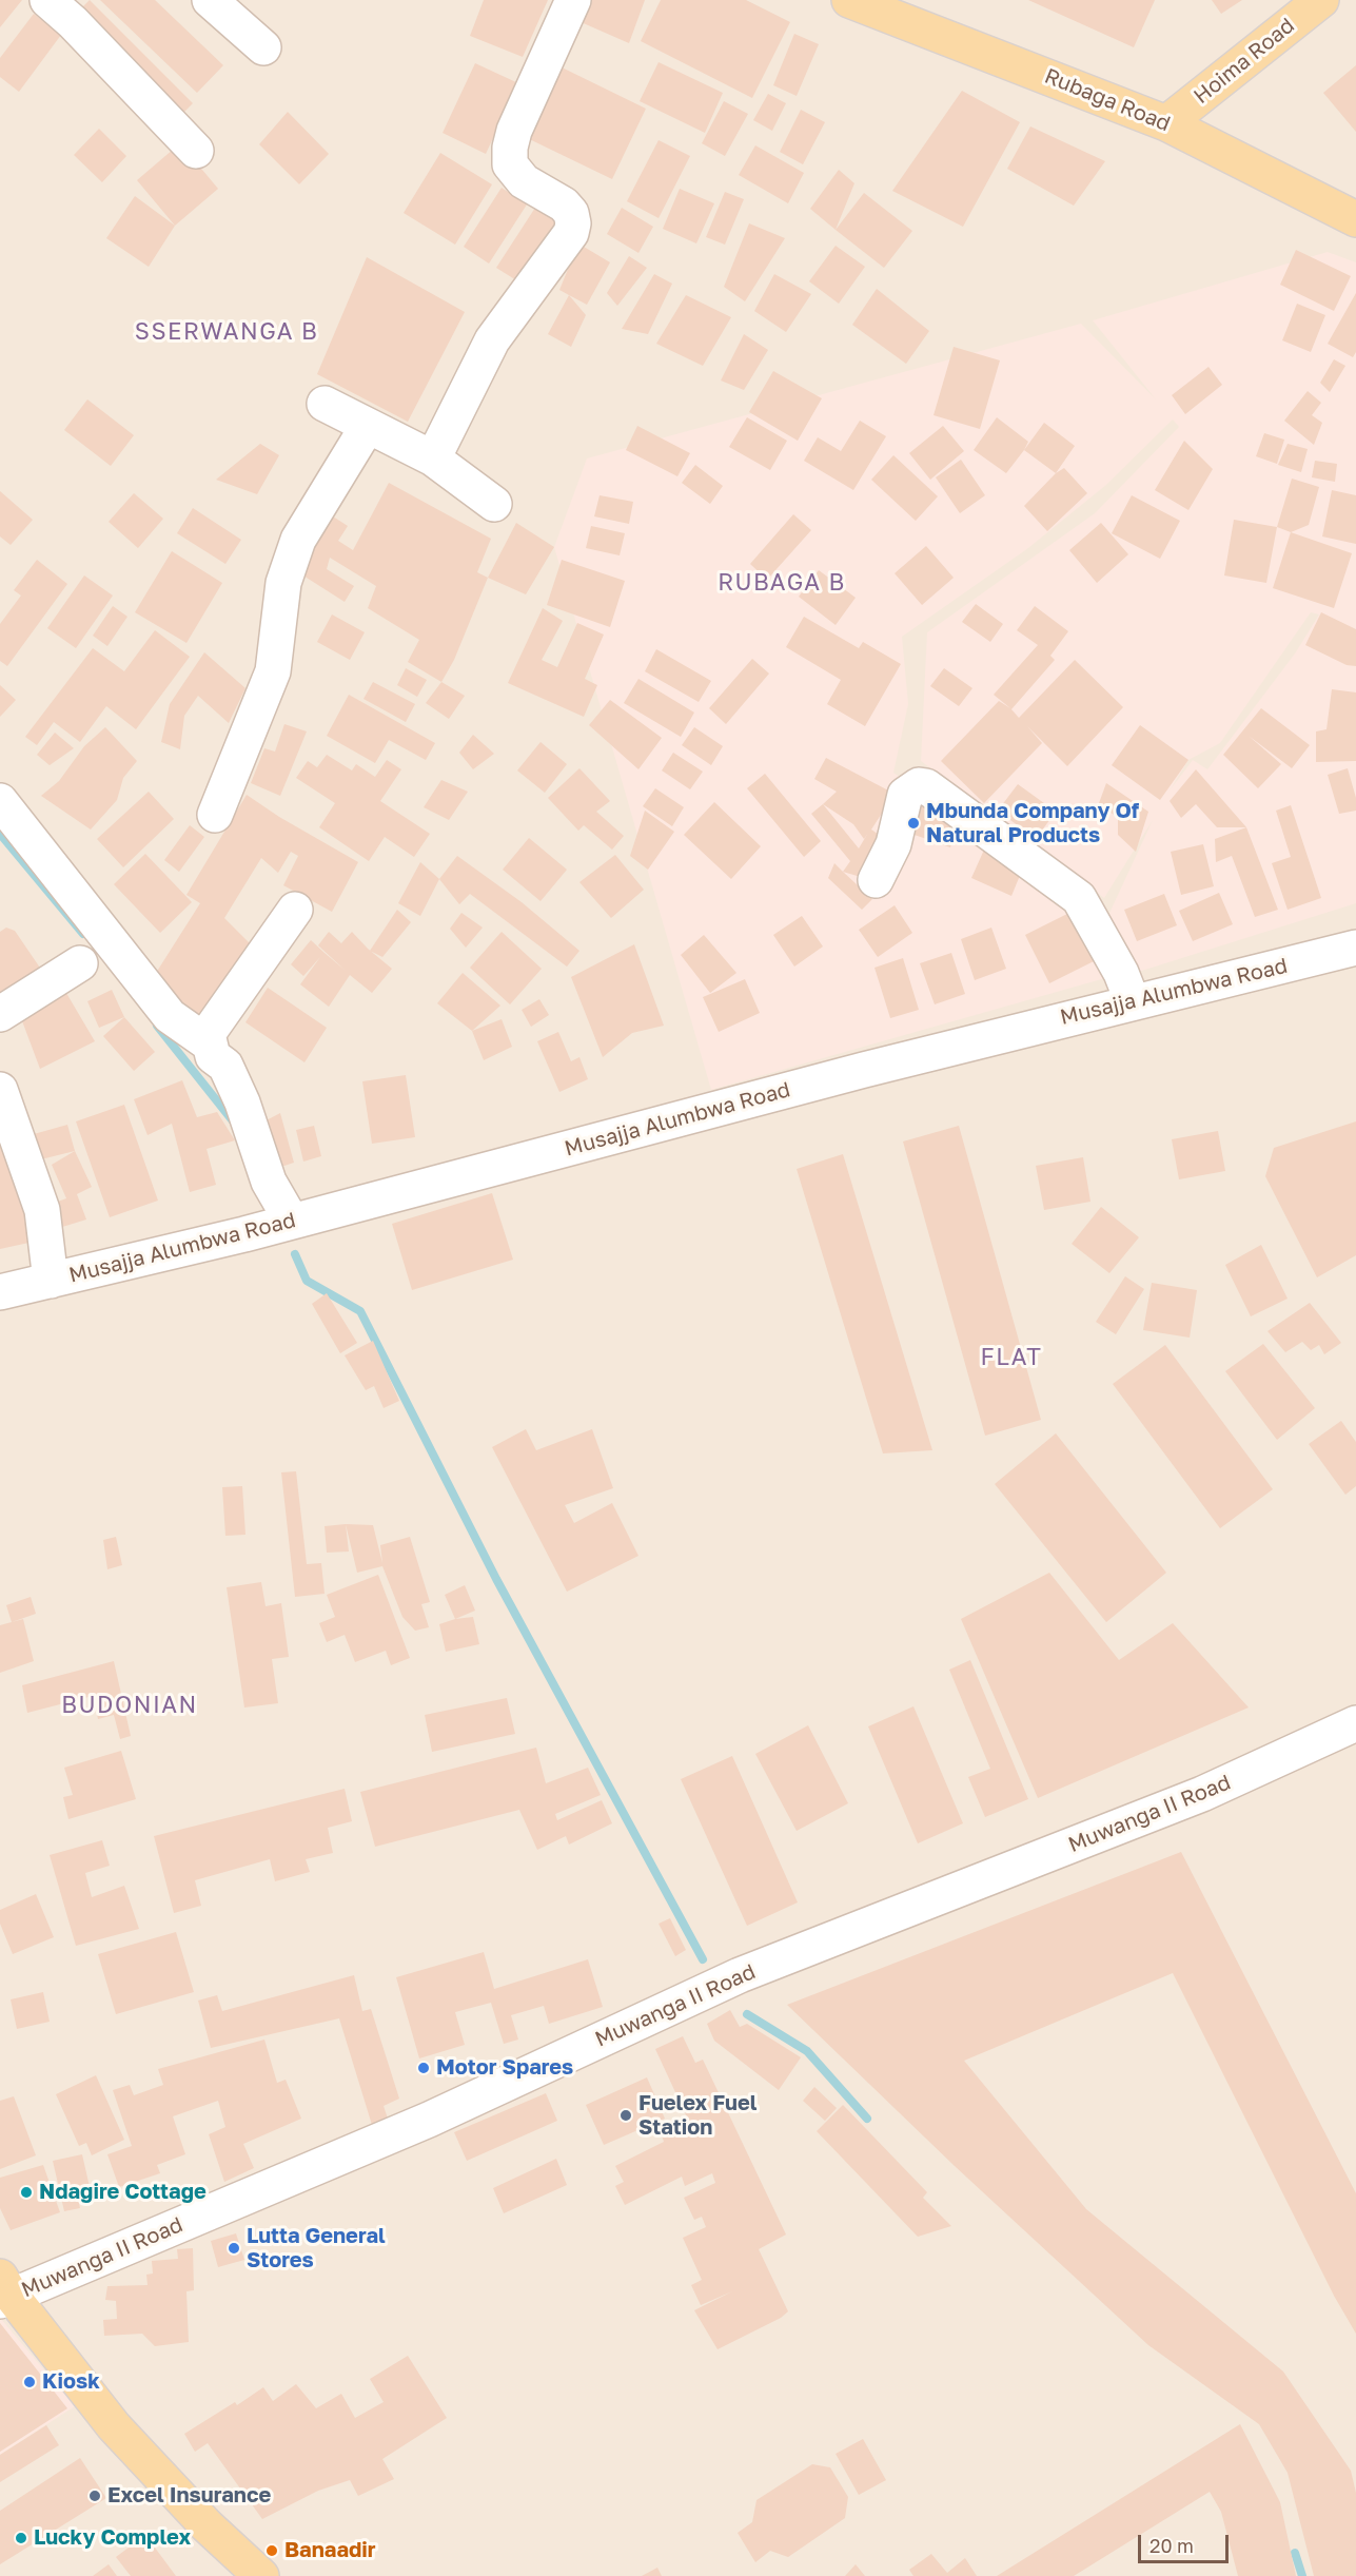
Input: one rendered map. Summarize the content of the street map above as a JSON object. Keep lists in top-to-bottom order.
{
  "streets": {
    "main road": ["Hoima Road", "Rubaga Road"],
    "street": ["Musajja Alumbwa Road", "Muwanga II Road"]
  },
  "crossings": [
    ["Hoima Road", "Rubaga Road"]
  ],
  "districts": [
    "SSERWANGA B",
    "RUBAGA B",
    "FLAT",
    "BUDONIAN"
  ],
  "places": [
    "Mbunda Company Of Natural Products",
    "Motor Spares",
    "Fuelex Fuel Station",
    "Ndagire Cottage",
    "Lutta General Stores",
    "Kiosk",
    "Excel Insurance",
    "Lucky Complex",
    "Banaadir"
  ],
  "scale_bar": "20 m"
}
